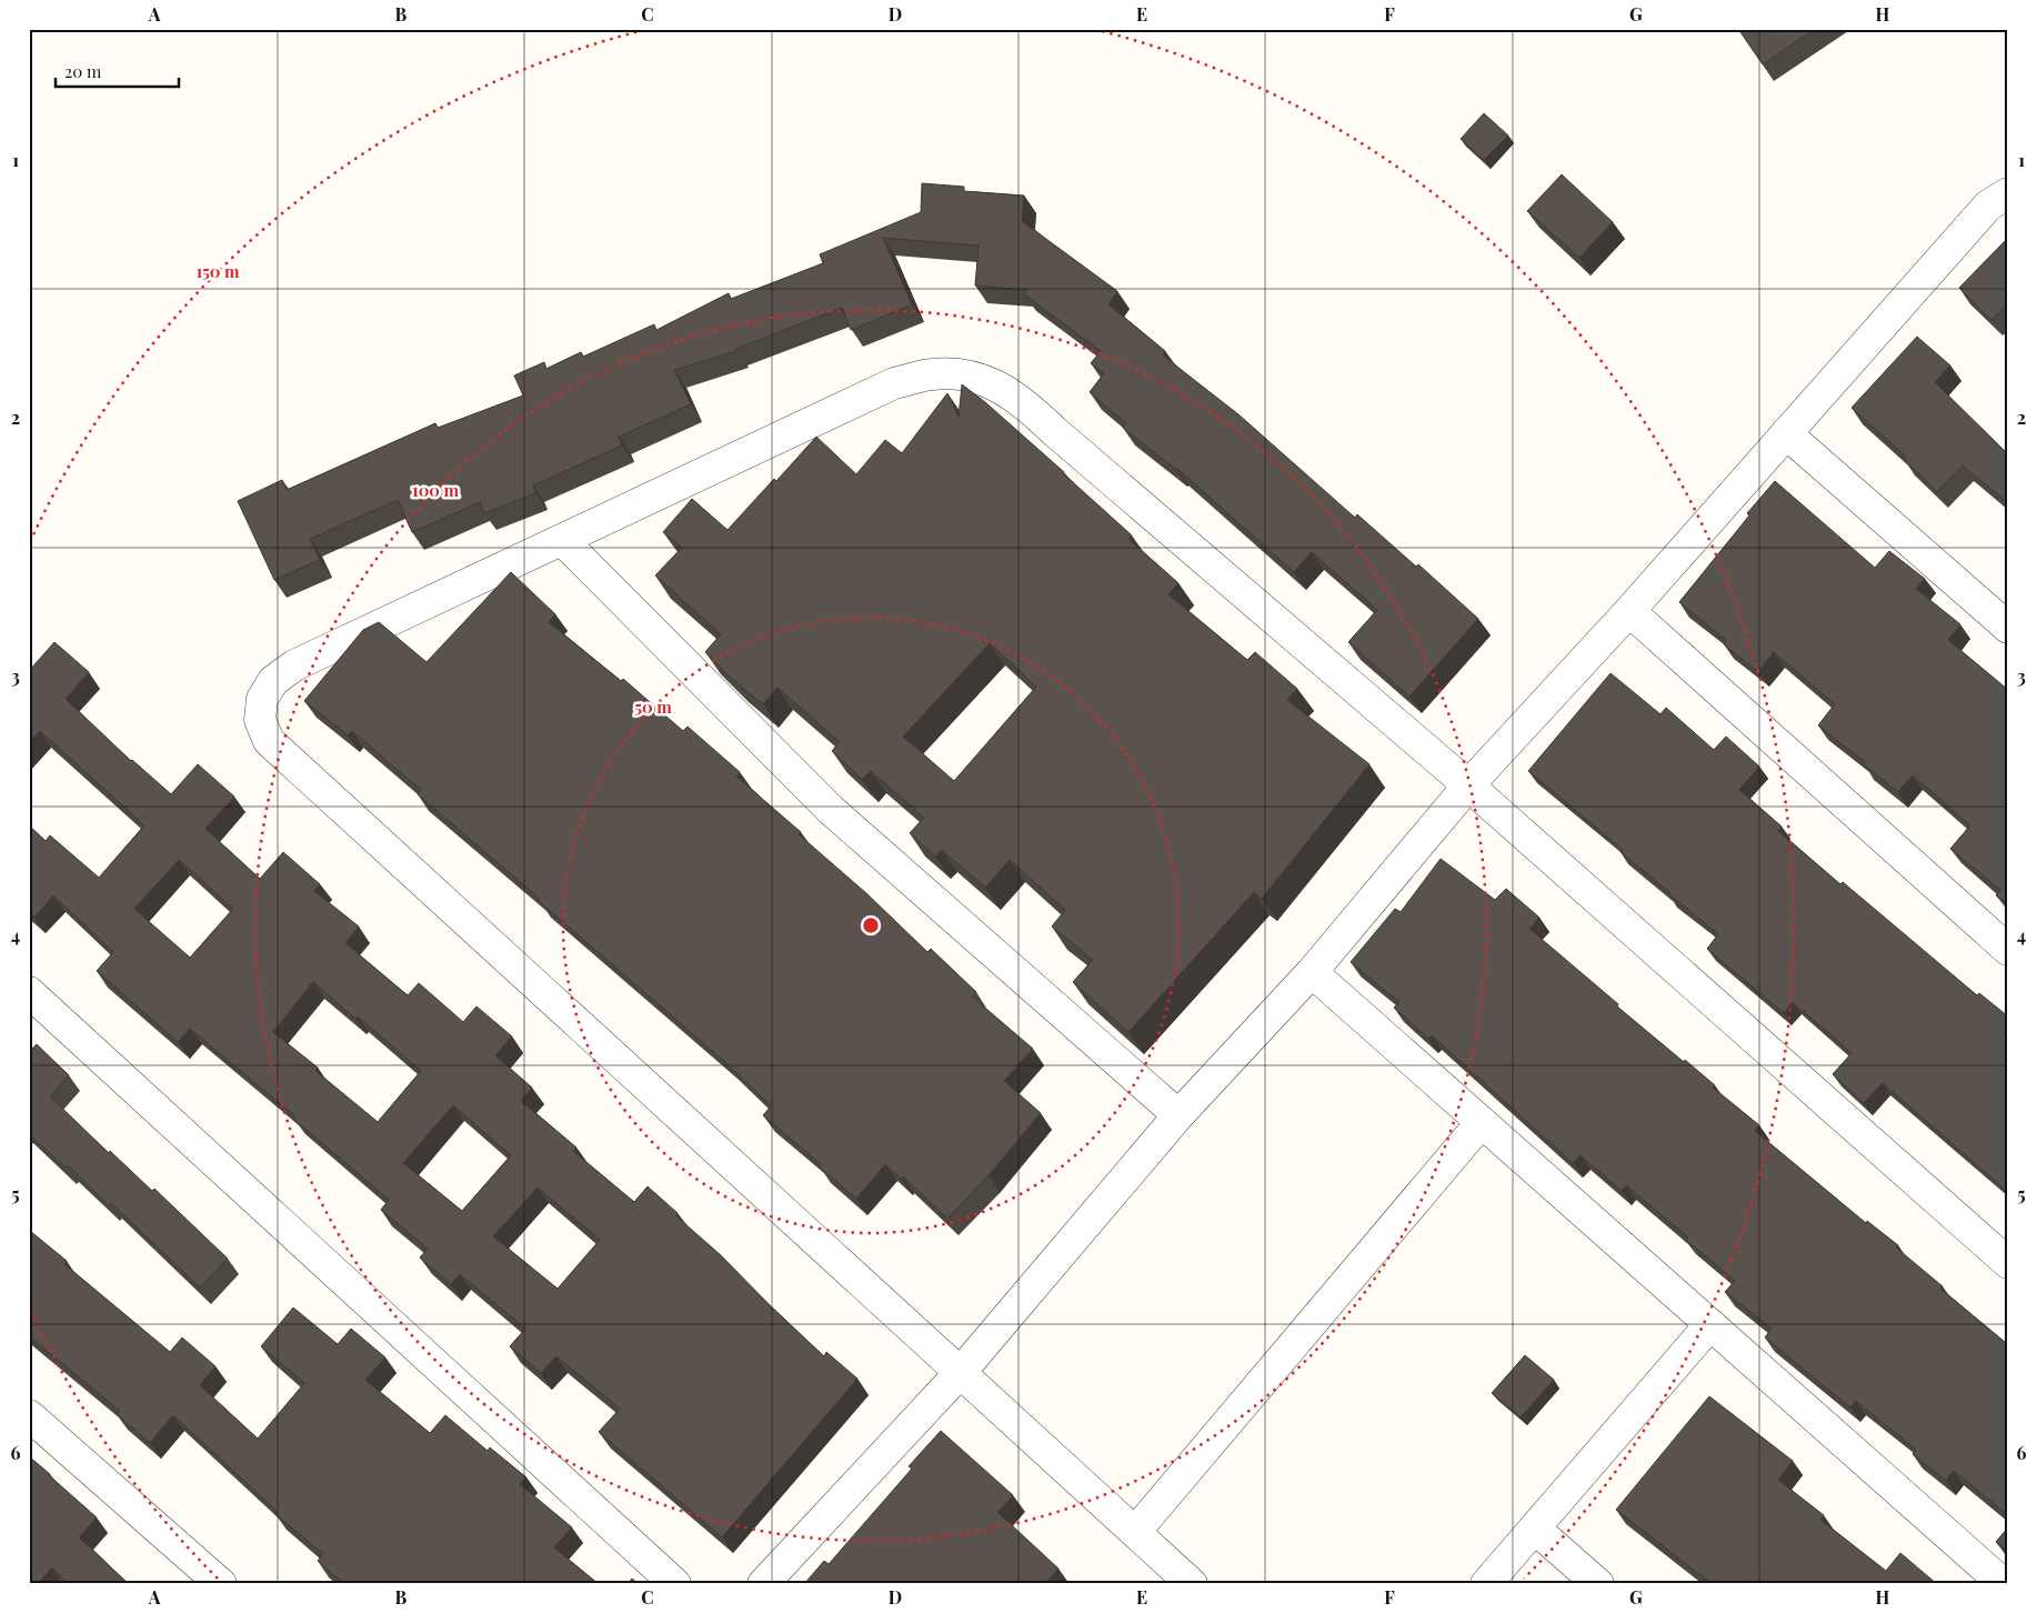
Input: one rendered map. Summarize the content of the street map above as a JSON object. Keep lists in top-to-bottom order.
{
  "scale_bar": "20 m",
  "grid": {
    "columns": [
      "A",
      "B",
      "C",
      "D",
      "E",
      "F",
      "G",
      "H"
    ],
    "rows": [
      "1",
      "2",
      "3",
      "4",
      "5",
      "6"
    ]
  },
  "rings": ["150 m", "100 m", "50 m"]
}
